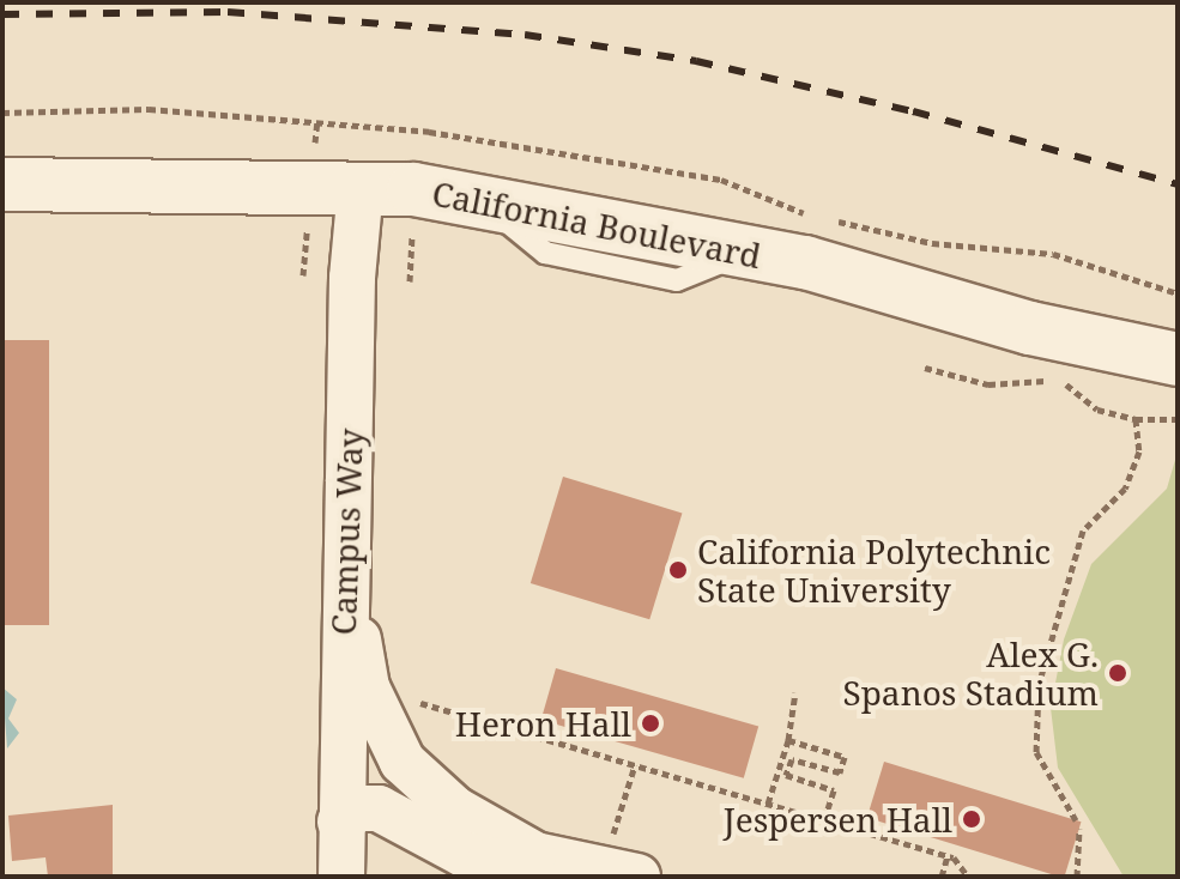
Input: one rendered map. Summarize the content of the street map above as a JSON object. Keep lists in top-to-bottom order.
{
  "streets": {
    "street": ["California Boulevard", "Campus Way"]
  },
  "crossings": [
    ["California Boulevard", "Campus Way"]
  ],
  "places": [
    "California Polytechnic State University",
    "Alex G. Spanos Stadium",
    "Heron Hall",
    "Jespersen Hall"
  ]
}
